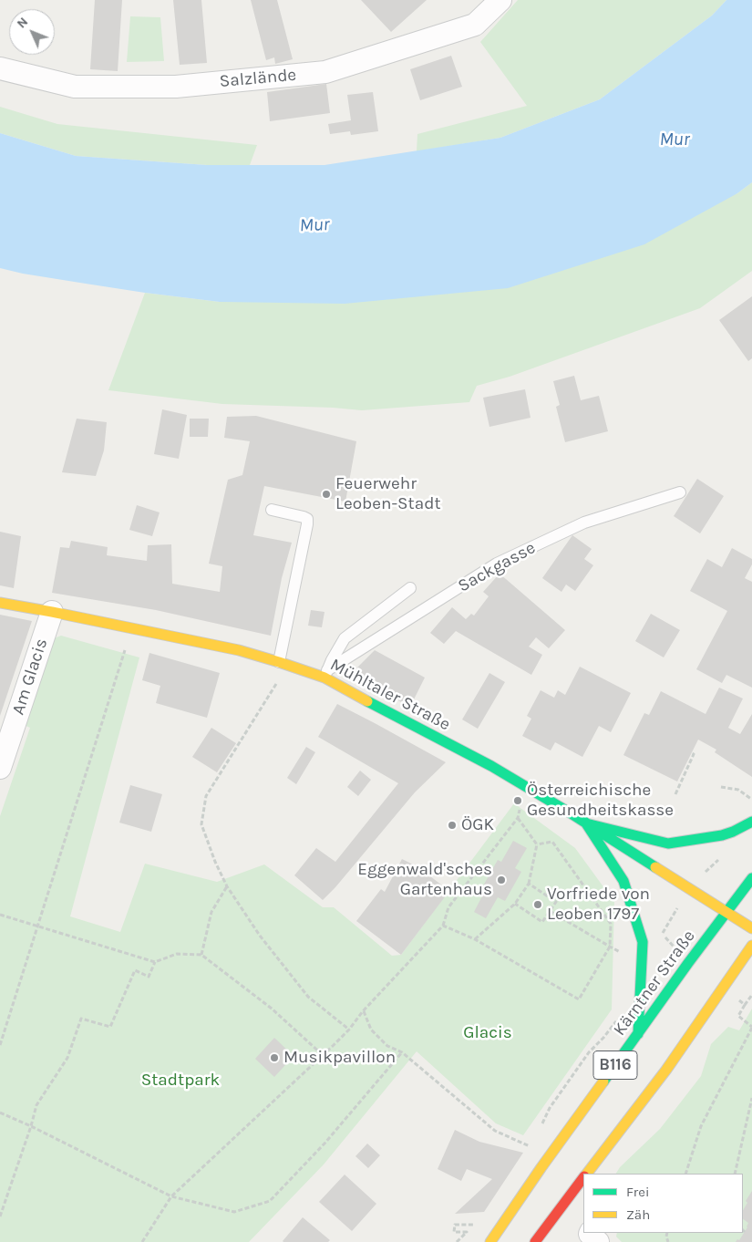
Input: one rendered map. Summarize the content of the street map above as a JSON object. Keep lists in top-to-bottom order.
{
  "streets": {
    "main road": ["Mühltaler Straße", "Kärntner Straße", "B116"],
    "street": ["Salzlände", "Am Glacis"],
    "lane": ["Sackgasse"]
  },
  "crossings": [
    ["Sackgasse", "Mühltaler Straße"],
    ["Am Glacis", "Mühltaler Straße"],
    ["Mühltaler Straße", "Kärntner Straße"]
  ],
  "water": ["Mur"],
  "parks": ["Glacis", "Stadtpark"],
  "places": [
    "Feuerwehr Leoben-Stadt",
    "Österreichische Gesundheitskasse",
    "ÖGK",
    "Eggenwald'sches Gartenhaus",
    "Vorfriede von Leoben 1797",
    "Musikpavillon"
  ],
  "legend": ["Frei", "Zäh"],
  "north": "top left"
}
